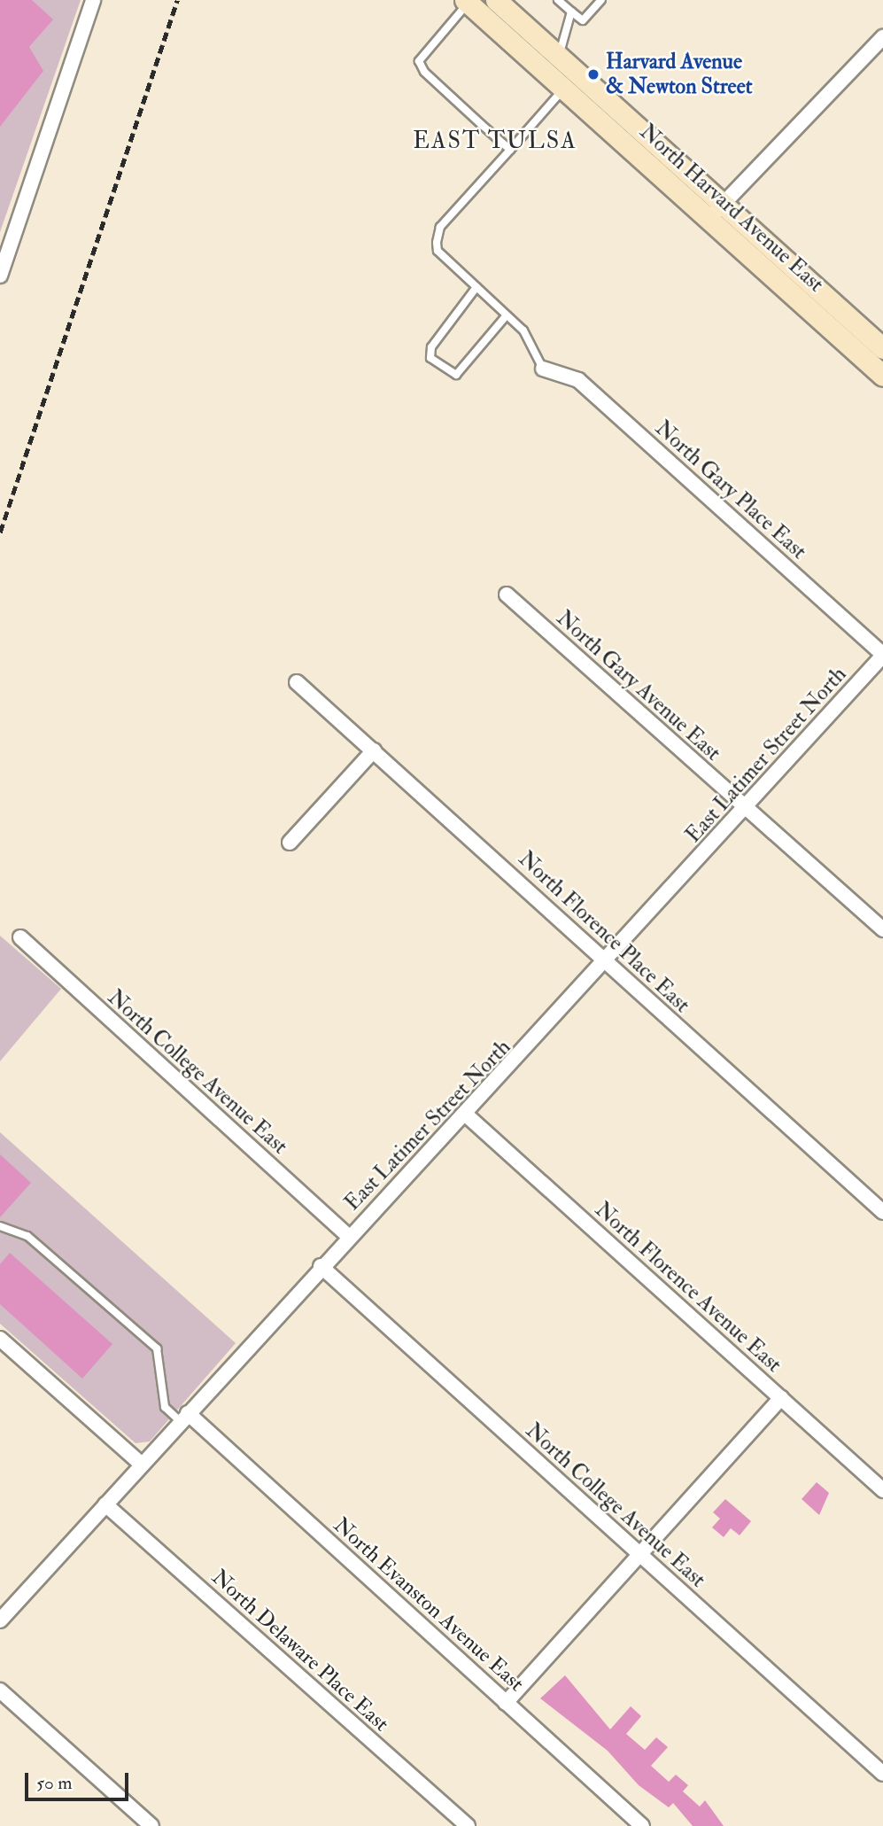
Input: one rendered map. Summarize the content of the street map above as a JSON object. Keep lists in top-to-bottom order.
{
  "streets": {
    "main road": ["North Harvard Avenue East"],
    "street": [
      "North Gary Place East",
      "North Gary Avenue East",
      "East Latimer Street North",
      "North Florence Place East",
      "North College Avenue East",
      "North Florence Avenue East",
      "North Evanston Avenue East",
      "North Delaware Place East"
    ]
  },
  "crossings": [
    ["North Gary Place East", "East Latimer Street North"],
    ["North Gary Avenue East", "East Latimer Street North"],
    ["East Latimer Street North", "North Florence Place East"],
    ["East Latimer Street North", "North College Avenue East"],
    ["East Latimer Street North", "North Florence Avenue East"],
    ["East Latimer Street North", "North Evanston Avenue East"],
    ["East Latimer Street North", "North Delaware Place East"]
  ],
  "districts": ["EAST TULSA"],
  "places": ["Harvard Avenue & Newton Street"],
  "scale_bar": "50 m"
}
